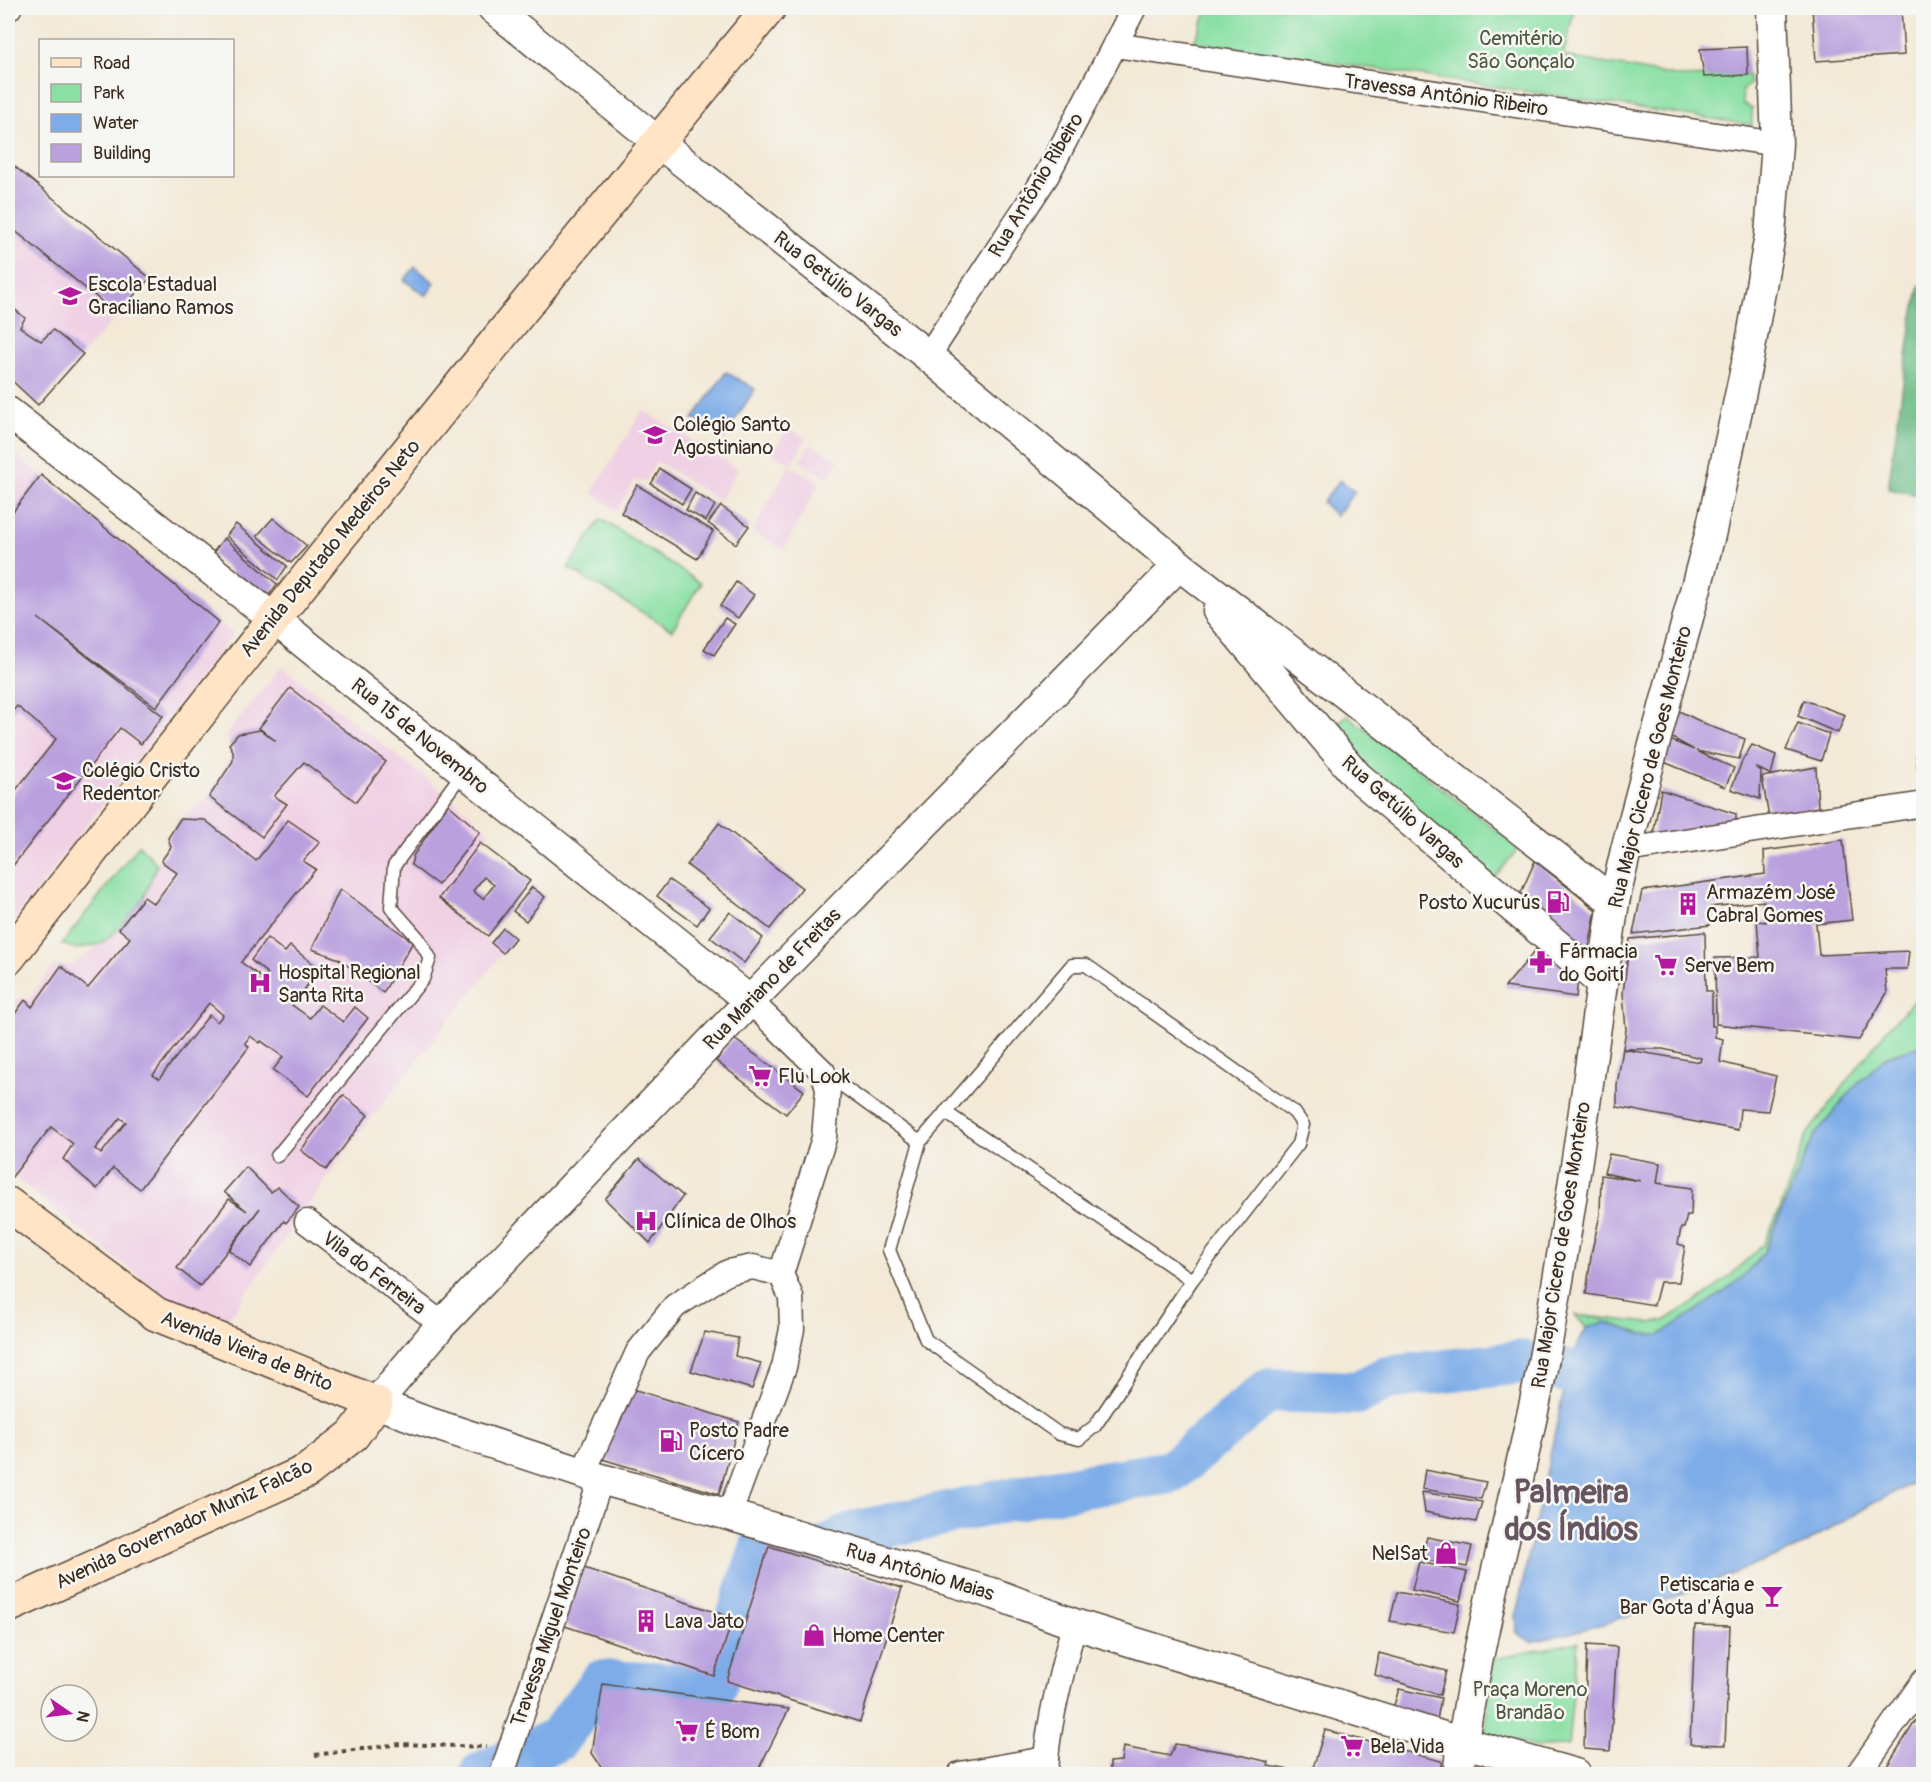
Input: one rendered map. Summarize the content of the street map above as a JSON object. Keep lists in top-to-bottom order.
{
  "streets": {
    "main road": ["Avenida Deputado Medeiros Neto", "Avenida Vieira de Brito", "Avenida Governador Muniz Falcão"],
    "street": [
      "Travessa Antônio Ribeiro",
      "Rua Antônio Ribeiro",
      "Rua Getúlio Vargas",
      "Rua 15 de Novembro",
      "Rua Major Cicero de Goes Monteiro",
      "Rua Mariano de Freitas",
      "Vila do Ferreira",
      "Rua Antônio Maias",
      "Travessa Miguel Monteiro"
    ]
  },
  "crossings": [
    ["Travessa Antônio Ribeiro", "Rua Antônio Ribeiro"],
    ["Travessa Antônio Ribeiro", "Rua Major Cicero de Goes Monteiro"],
    ["Rua Antônio Ribeiro", "Rua Getúlio Vargas"],
    ["Rua Getúlio Vargas", "Avenida Deputado Medeiros Neto"],
    ["Rua Getúlio Vargas", "Rua Major Cicero de Goes Monteiro"],
    ["Rua Getúlio Vargas", "Rua Mariano de Freitas"],
    ["Avenida Deputado Medeiros Neto", "Rua 15 de Novembro"],
    ["Rua 15 de Novembro", "Rua Mariano de Freitas"],
    ["Rua Major Cicero de Goes Monteiro", "Rua Antônio Maias"],
    ["Rua Mariano de Freitas", "Vila do Ferreira"],
    ["Rua Mariano de Freitas", "Avenida Vieira de Brito"],
    ["Rua Mariano de Freitas", "Avenida Governador Muniz Falcão"],
    ["Rua Mariano de Freitas", "Rua Antônio Maias"],
    ["Avenida Vieira de Brito", "Avenida Governador Muniz Falcão"],
    ["Avenida Vieira de Brito", "Rua Antônio Maias"],
    ["Avenida Governador Muniz Falcão", "Rua Antônio Maias"],
    ["Rua Antônio Maias", "Travessa Miguel Monteiro"]
  ],
  "districts": ["Palmeira dos Índios"],
  "parks": ["Cemitério São Gonçalo", "Praça Moreno Brandão"],
  "places": {
    "school or university": ["Escola Estadual Graciliano Ramos", "Colégio Santo Agostiniano", "Colégio Cristo Redentor"],
    "fuel station": ["Posto Xucurús", "Posto Padre Cícero"],
    "building": ["Armazém José Cabral Gomes", "Lava Jato"],
    "pharmacy": ["Fármacia do Goití"],
    "supermarket": [
      "Serve Bem",
      "Flu Look",
      "É Bom",
      "Bela Vida"
    ],
    "hospital": ["Hospital Regional Santa Rita", "Clínica de Olhos"],
    "shop": ["NelSat", "Home Center"],
    "bar": ["Petiscaria e Bar Gota d'Água"]
  },
  "legend": [
    "Road",
    "Park",
    "Water",
    "Building"
  ],
  "north": "right"
}
